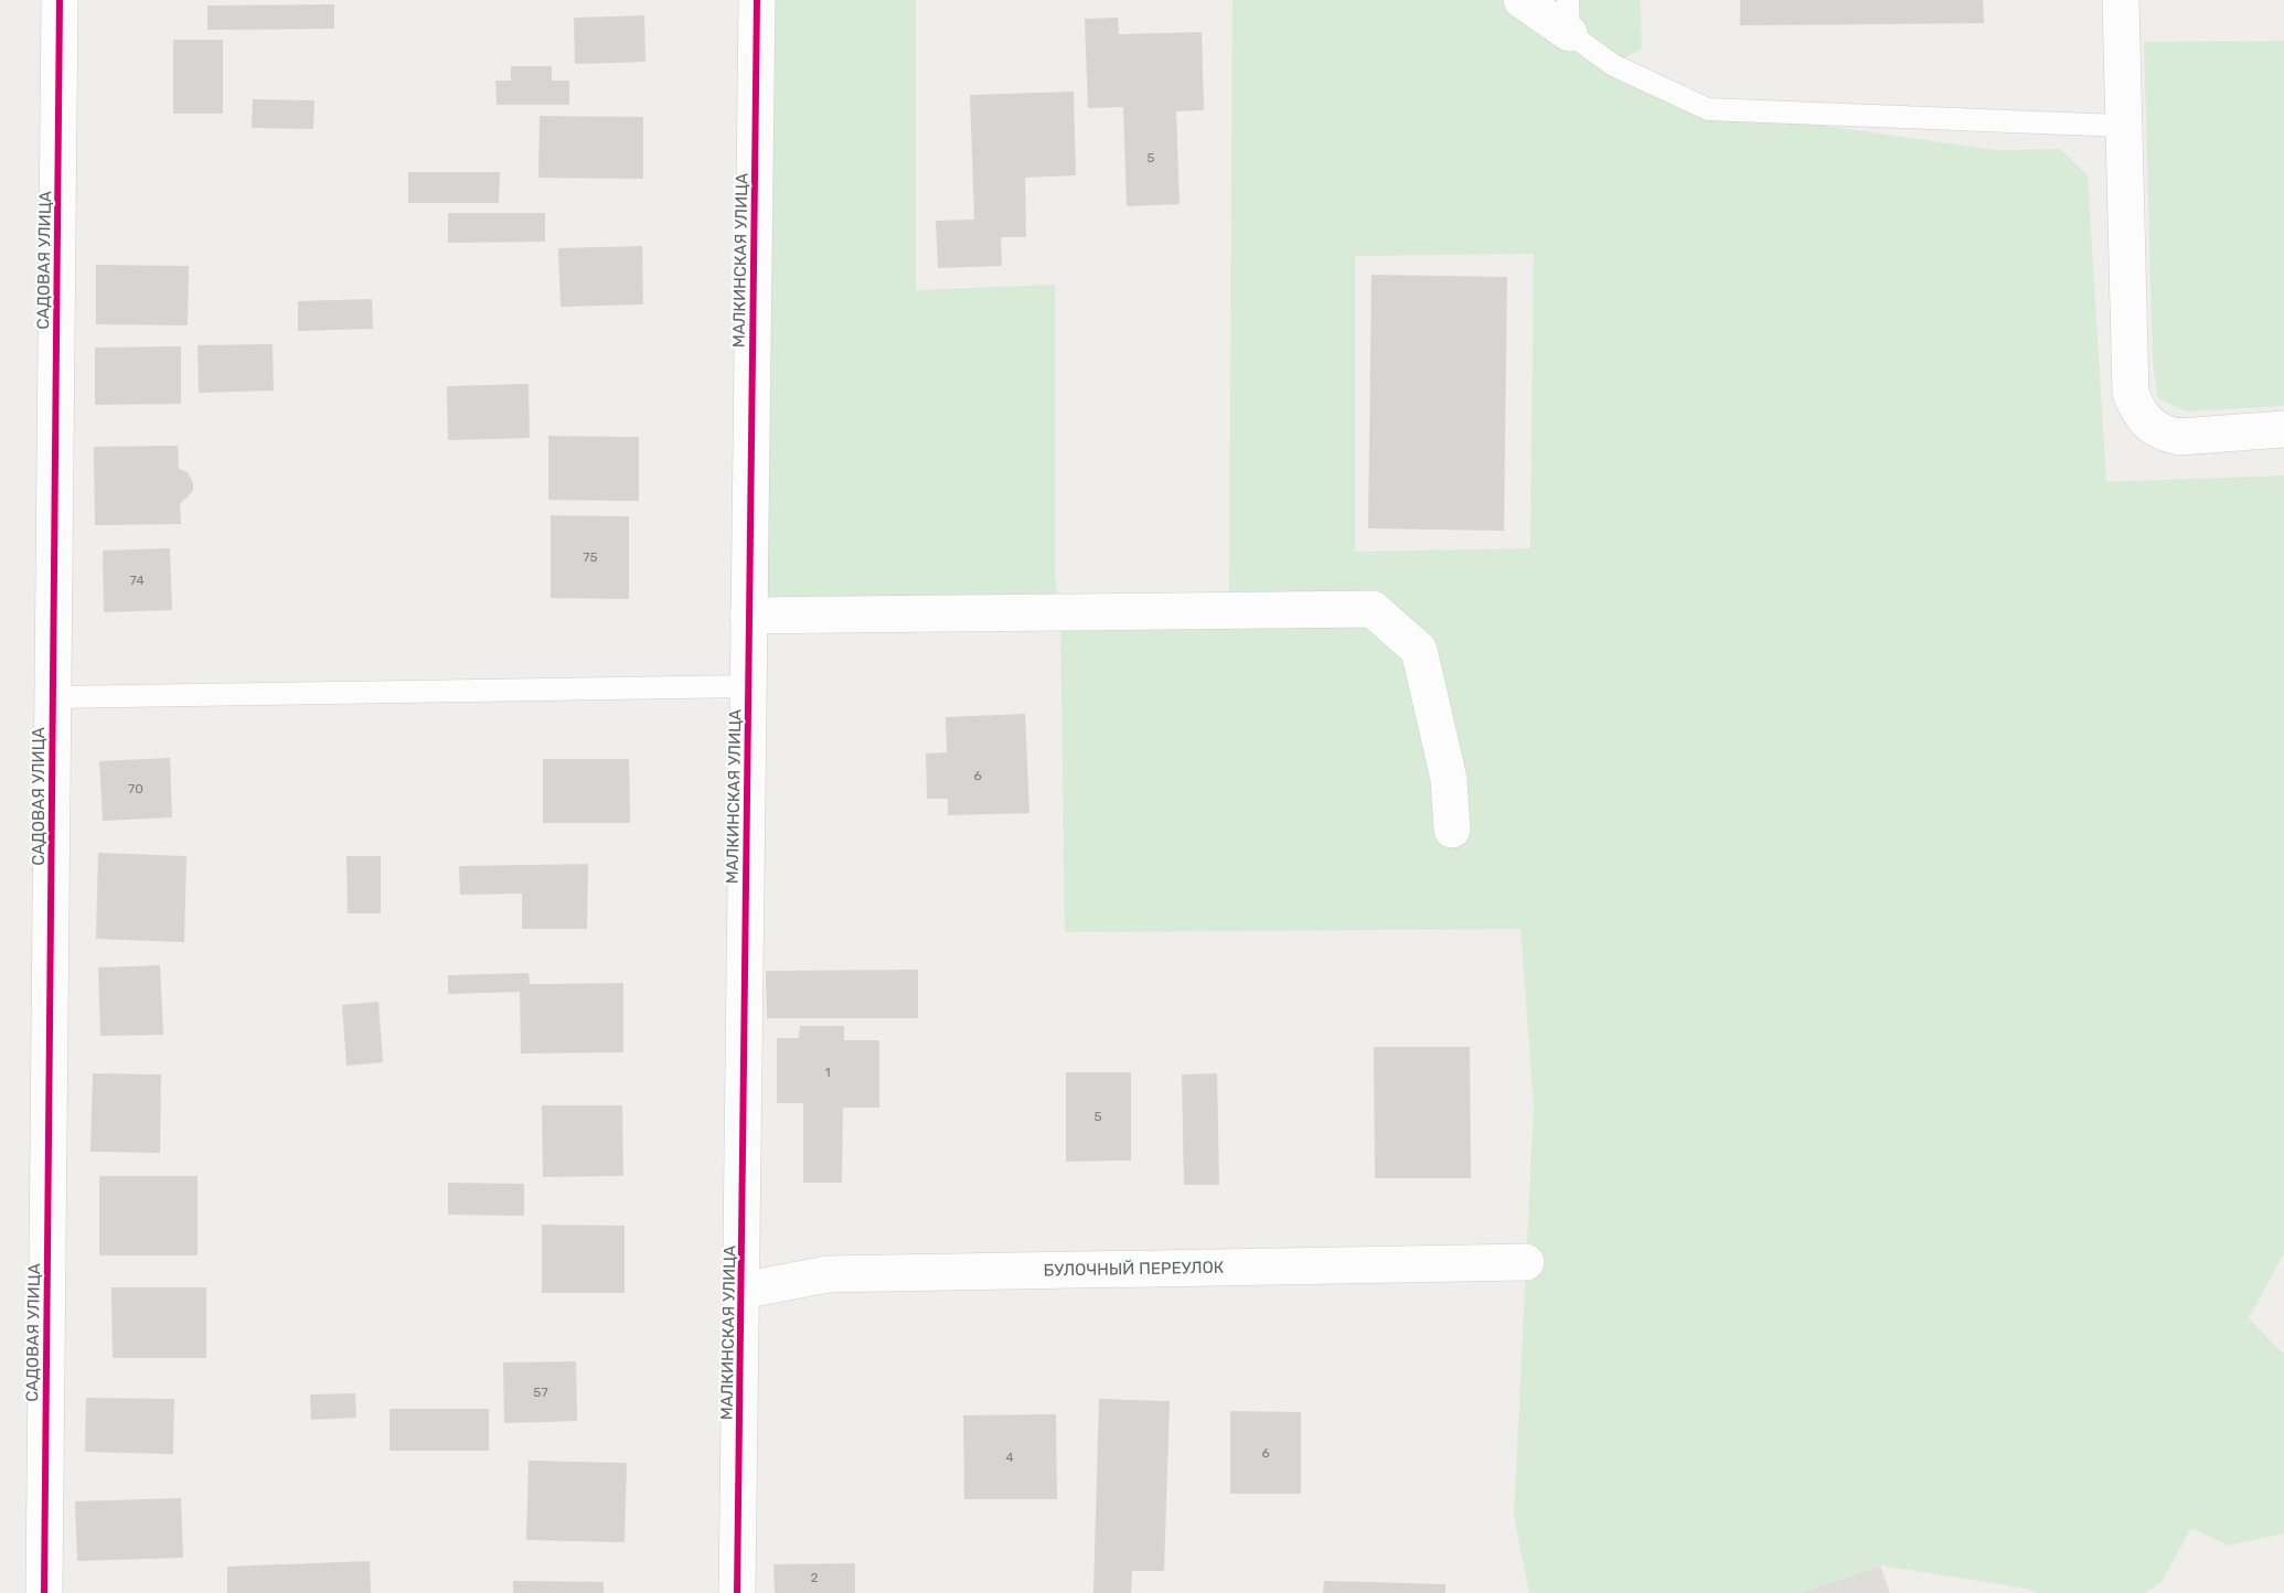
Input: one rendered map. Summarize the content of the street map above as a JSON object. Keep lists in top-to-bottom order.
{
  "streets": {
    "street": ["САДОВАЯ УЛИЦА", "МАЛКИНСКАЯ УЛИЦА", "БУЛОЧНЫЙ ПЕРЕУЛОК"]
  },
  "crossings": [
    ["МАЛКИНСКАЯ УЛИЦА", "БУЛОЧНЫЙ ПЕРЕУЛОК"]
  ],
  "house_numbers": [
    "5",
    "75",
    "74",
    "6",
    "70",
    "1",
    "5",
    "57",
    "6",
    "4",
    "2"
  ]
}
